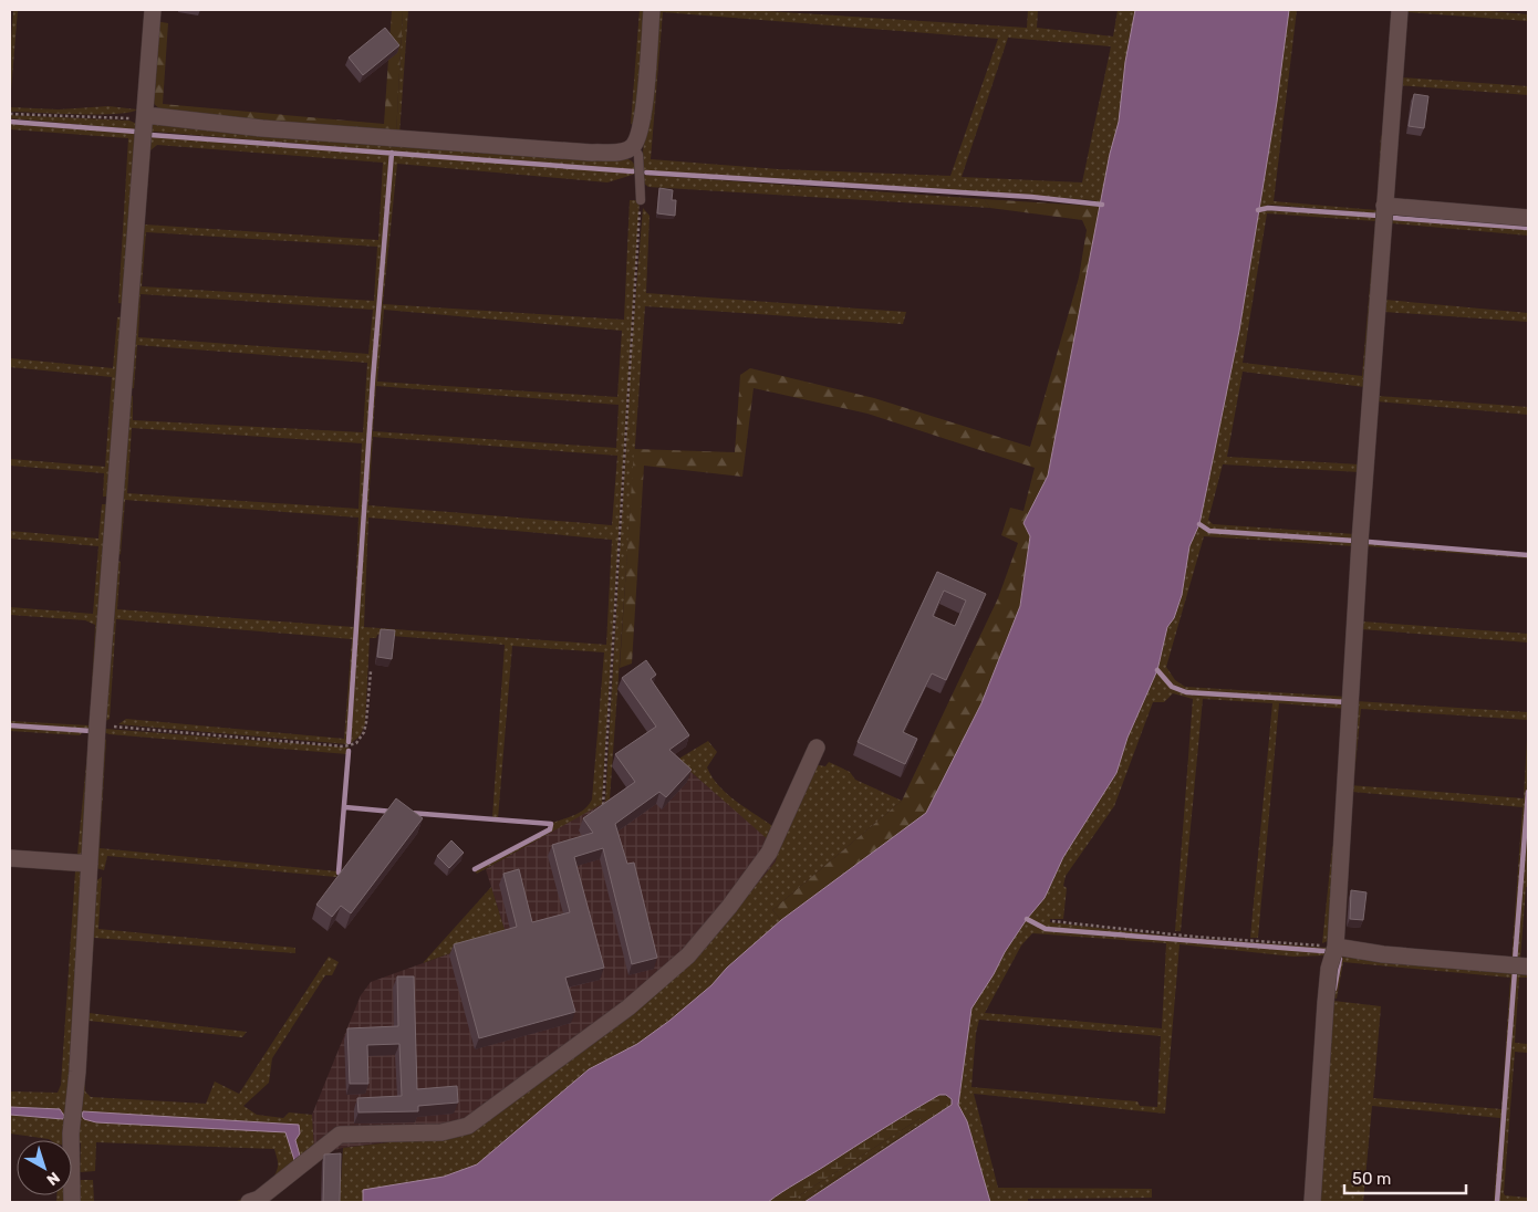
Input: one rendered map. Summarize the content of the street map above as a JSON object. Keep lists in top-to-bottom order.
{
  "scale_bar": "50 m",
  "north": "bottom right"
}
